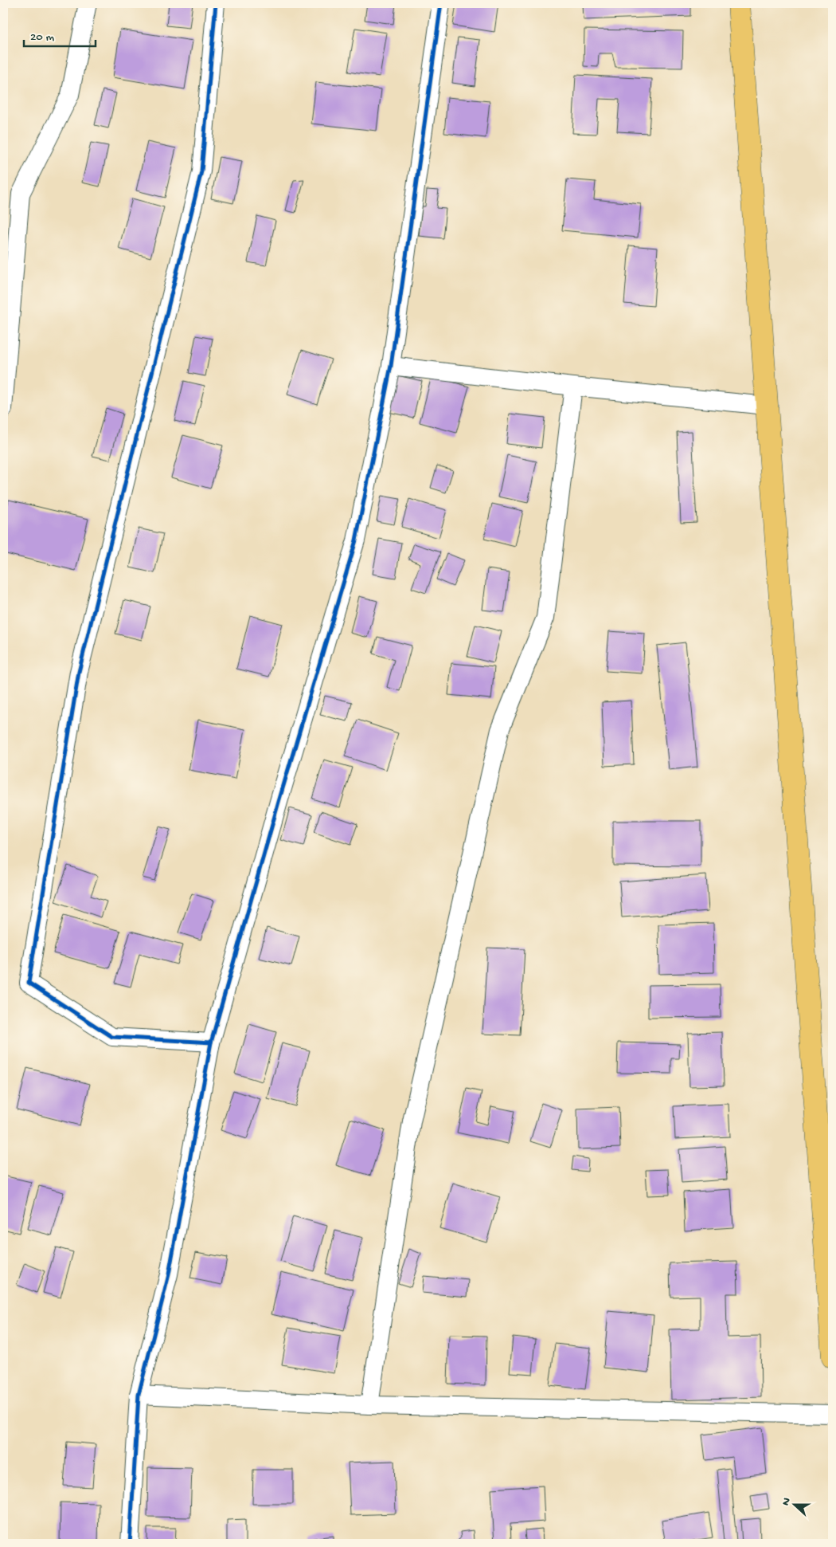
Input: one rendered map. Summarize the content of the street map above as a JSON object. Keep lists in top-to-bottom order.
{
  "scale_bar": "20 m",
  "north": "left"
}
